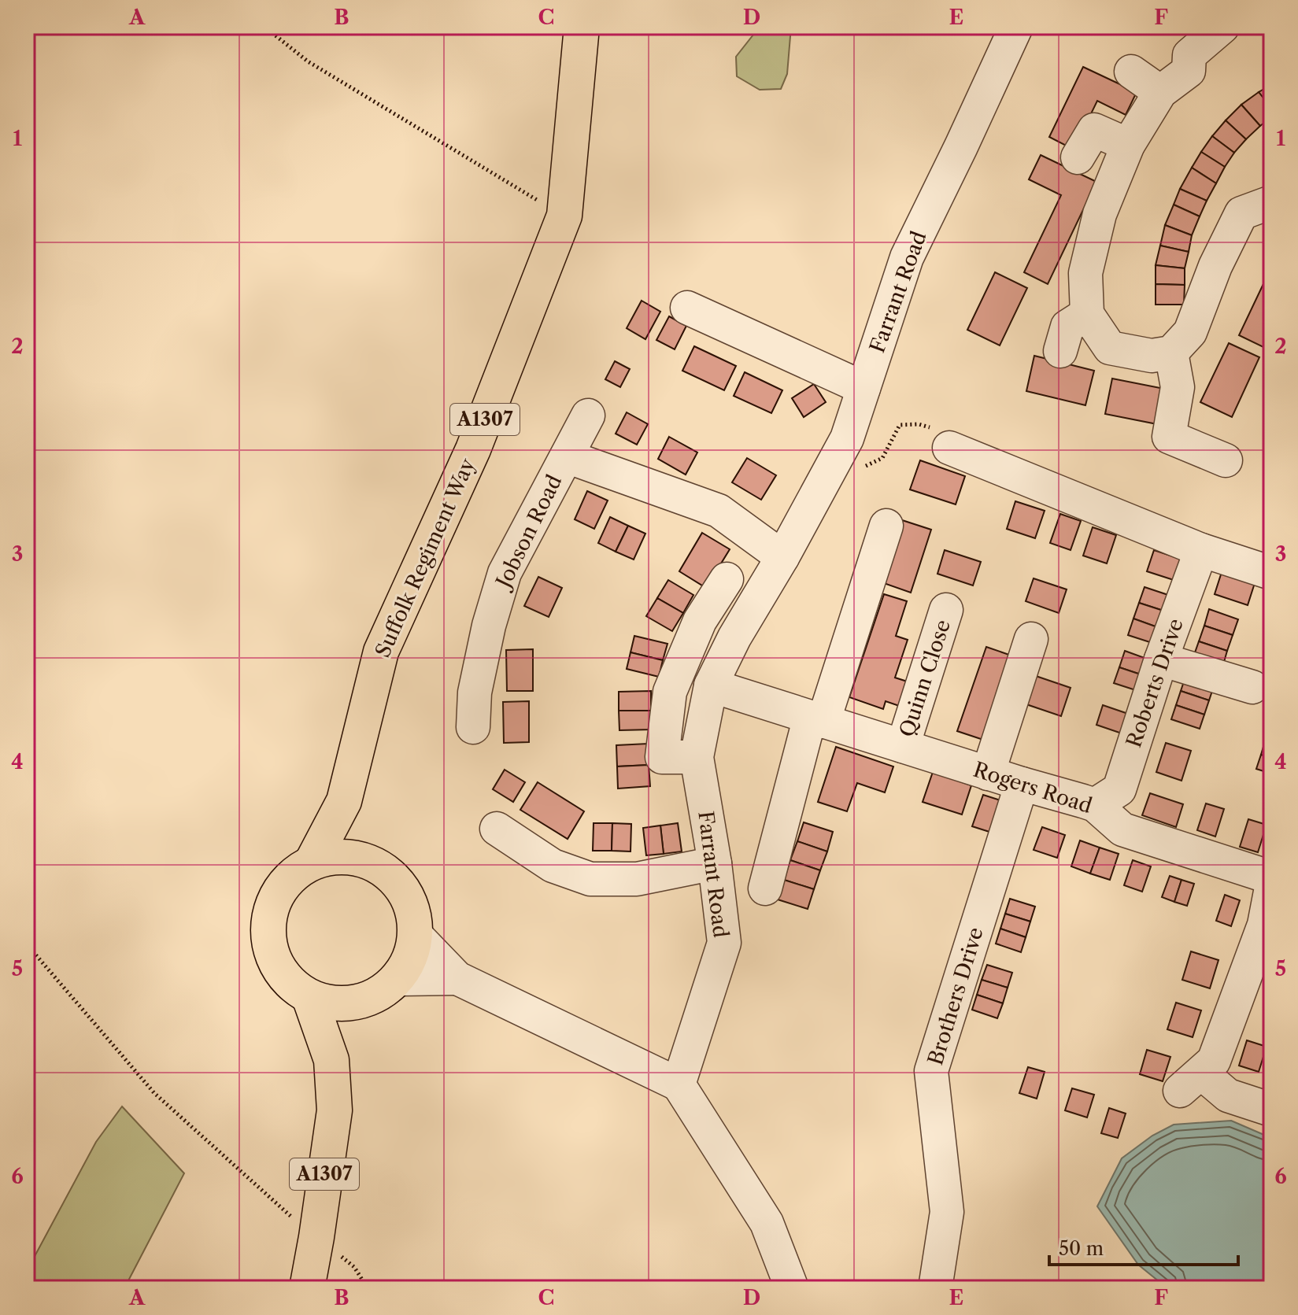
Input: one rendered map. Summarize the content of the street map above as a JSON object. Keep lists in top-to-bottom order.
{
  "streets": {
    "main road": ["A1307", "Suffolk Regiment Way"],
    "street": [
      "Farrant Road",
      "Jobson Road",
      "Quinn Close",
      "Roberts Drive",
      "Rogers Road",
      "Brothers Drive"
    ]
  },
  "crossings": [
    ["Farrant Road", "Rogers Road"],
    ["Quinn Close", "Rogers Road"],
    ["Roberts Drive", "Rogers Road"],
    ["Rogers Road", "Brothers Drive"]
  ],
  "scale_bar": "50 m",
  "grid": {
    "columns": [
      "A",
      "B",
      "C",
      "D",
      "E",
      "F"
    ],
    "rows": [
      "1",
      "2",
      "3",
      "4",
      "5",
      "6"
    ]
  }
}
